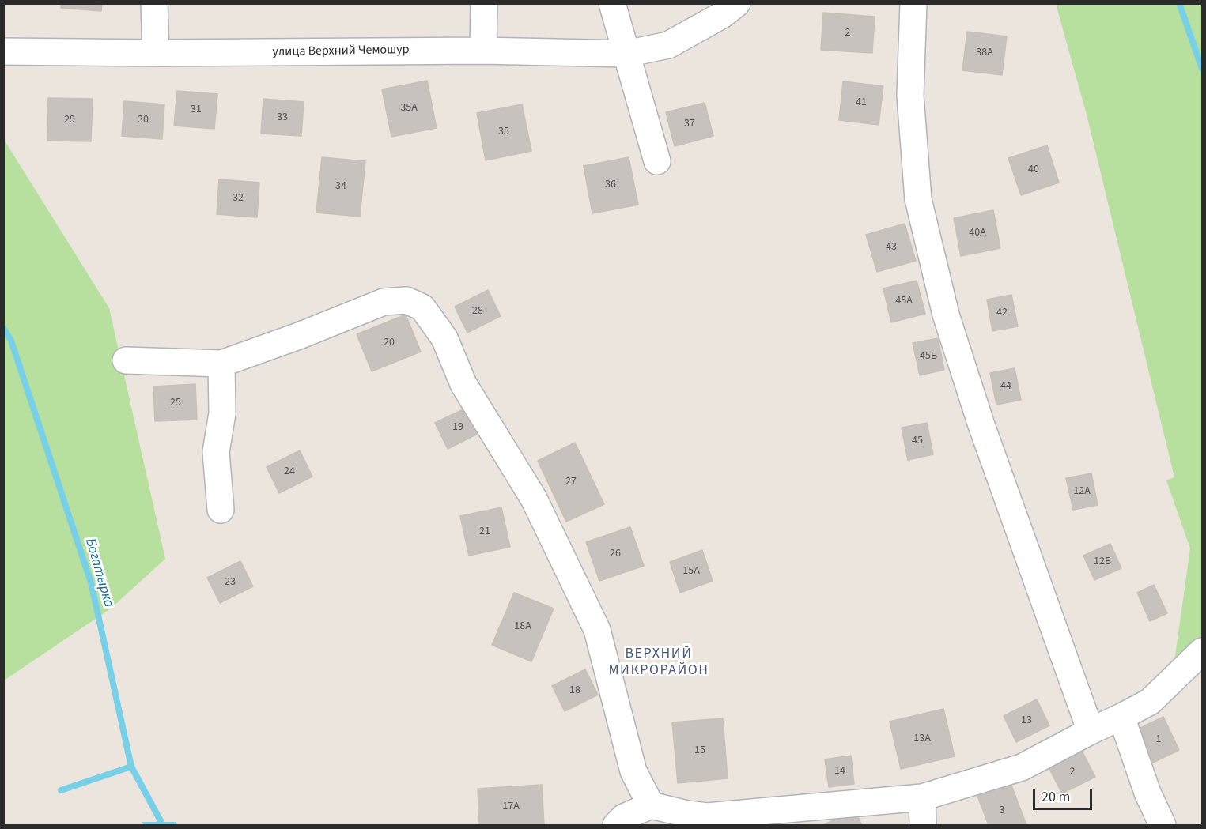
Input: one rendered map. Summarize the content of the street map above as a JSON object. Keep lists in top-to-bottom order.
{
  "streets": {
    "street": ["улица Верхний Чемошур"]
  },
  "districts": ["ВЕРХНИЙ МИКРОРАЙОН"],
  "water": ["Богатырка"],
  "house_numbers": [
    "2",
    "38А",
    "41",
    "35А",
    "31",
    "33",
    "29",
    "30",
    "37",
    "35",
    "40",
    "36",
    "34",
    "32",
    "40А",
    "43",
    "45А",
    "28",
    "42",
    "20",
    "45Б",
    "44",
    "25",
    "19",
    "45",
    "24",
    "27",
    "12А",
    "21",
    "26",
    "12Б",
    "15А",
    "23",
    "18А",
    "18",
    "13",
    "13А",
    "1",
    "15",
    "14",
    "2",
    "17А",
    "3"
  ],
  "scale_bar": "20 m"
}
